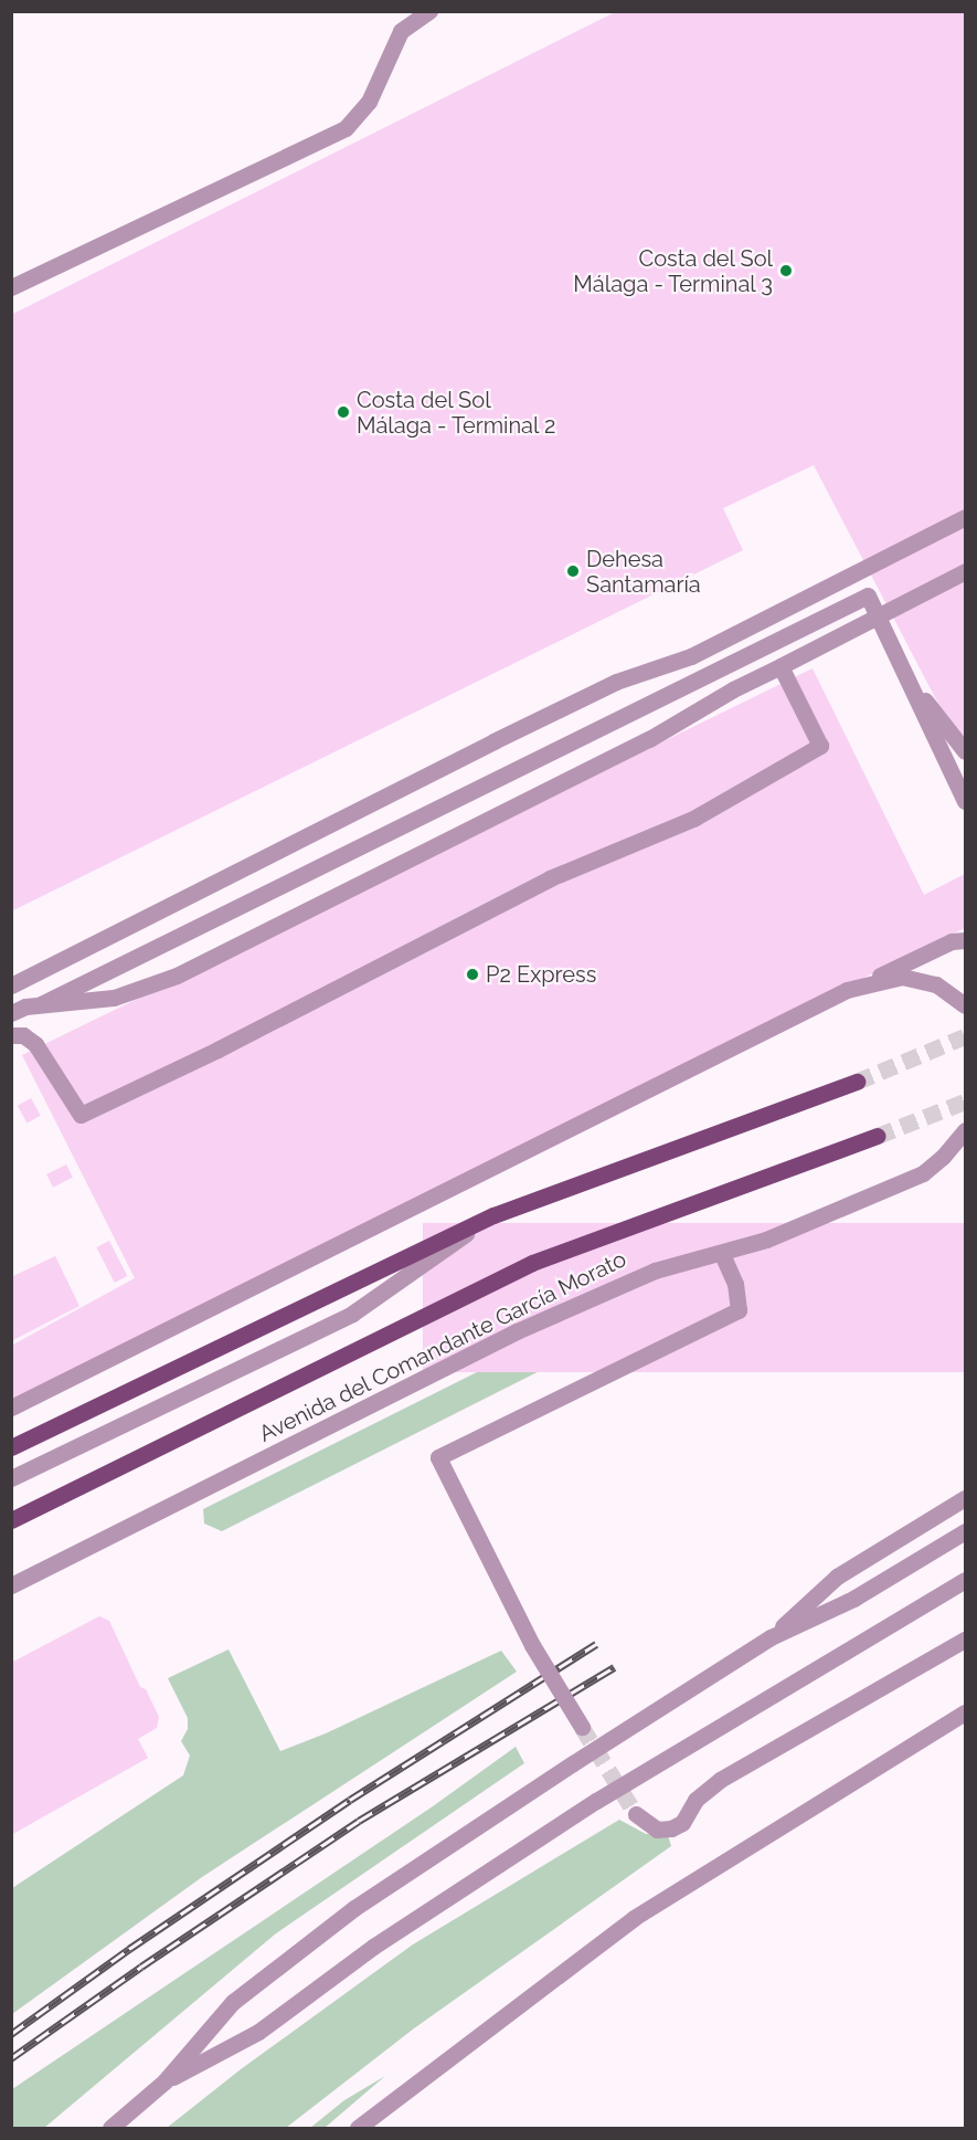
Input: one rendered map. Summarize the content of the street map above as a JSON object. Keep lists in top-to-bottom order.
{
  "streets": {
    "main road": ["Avenida del Comandante García Morato"]
  },
  "places": [
    "Costa del Sol Málaga - Terminal 3",
    "Costa del Sol Málaga - Terminal 2",
    "Dehesa Santamaría",
    "P2 Express"
  ]
}
